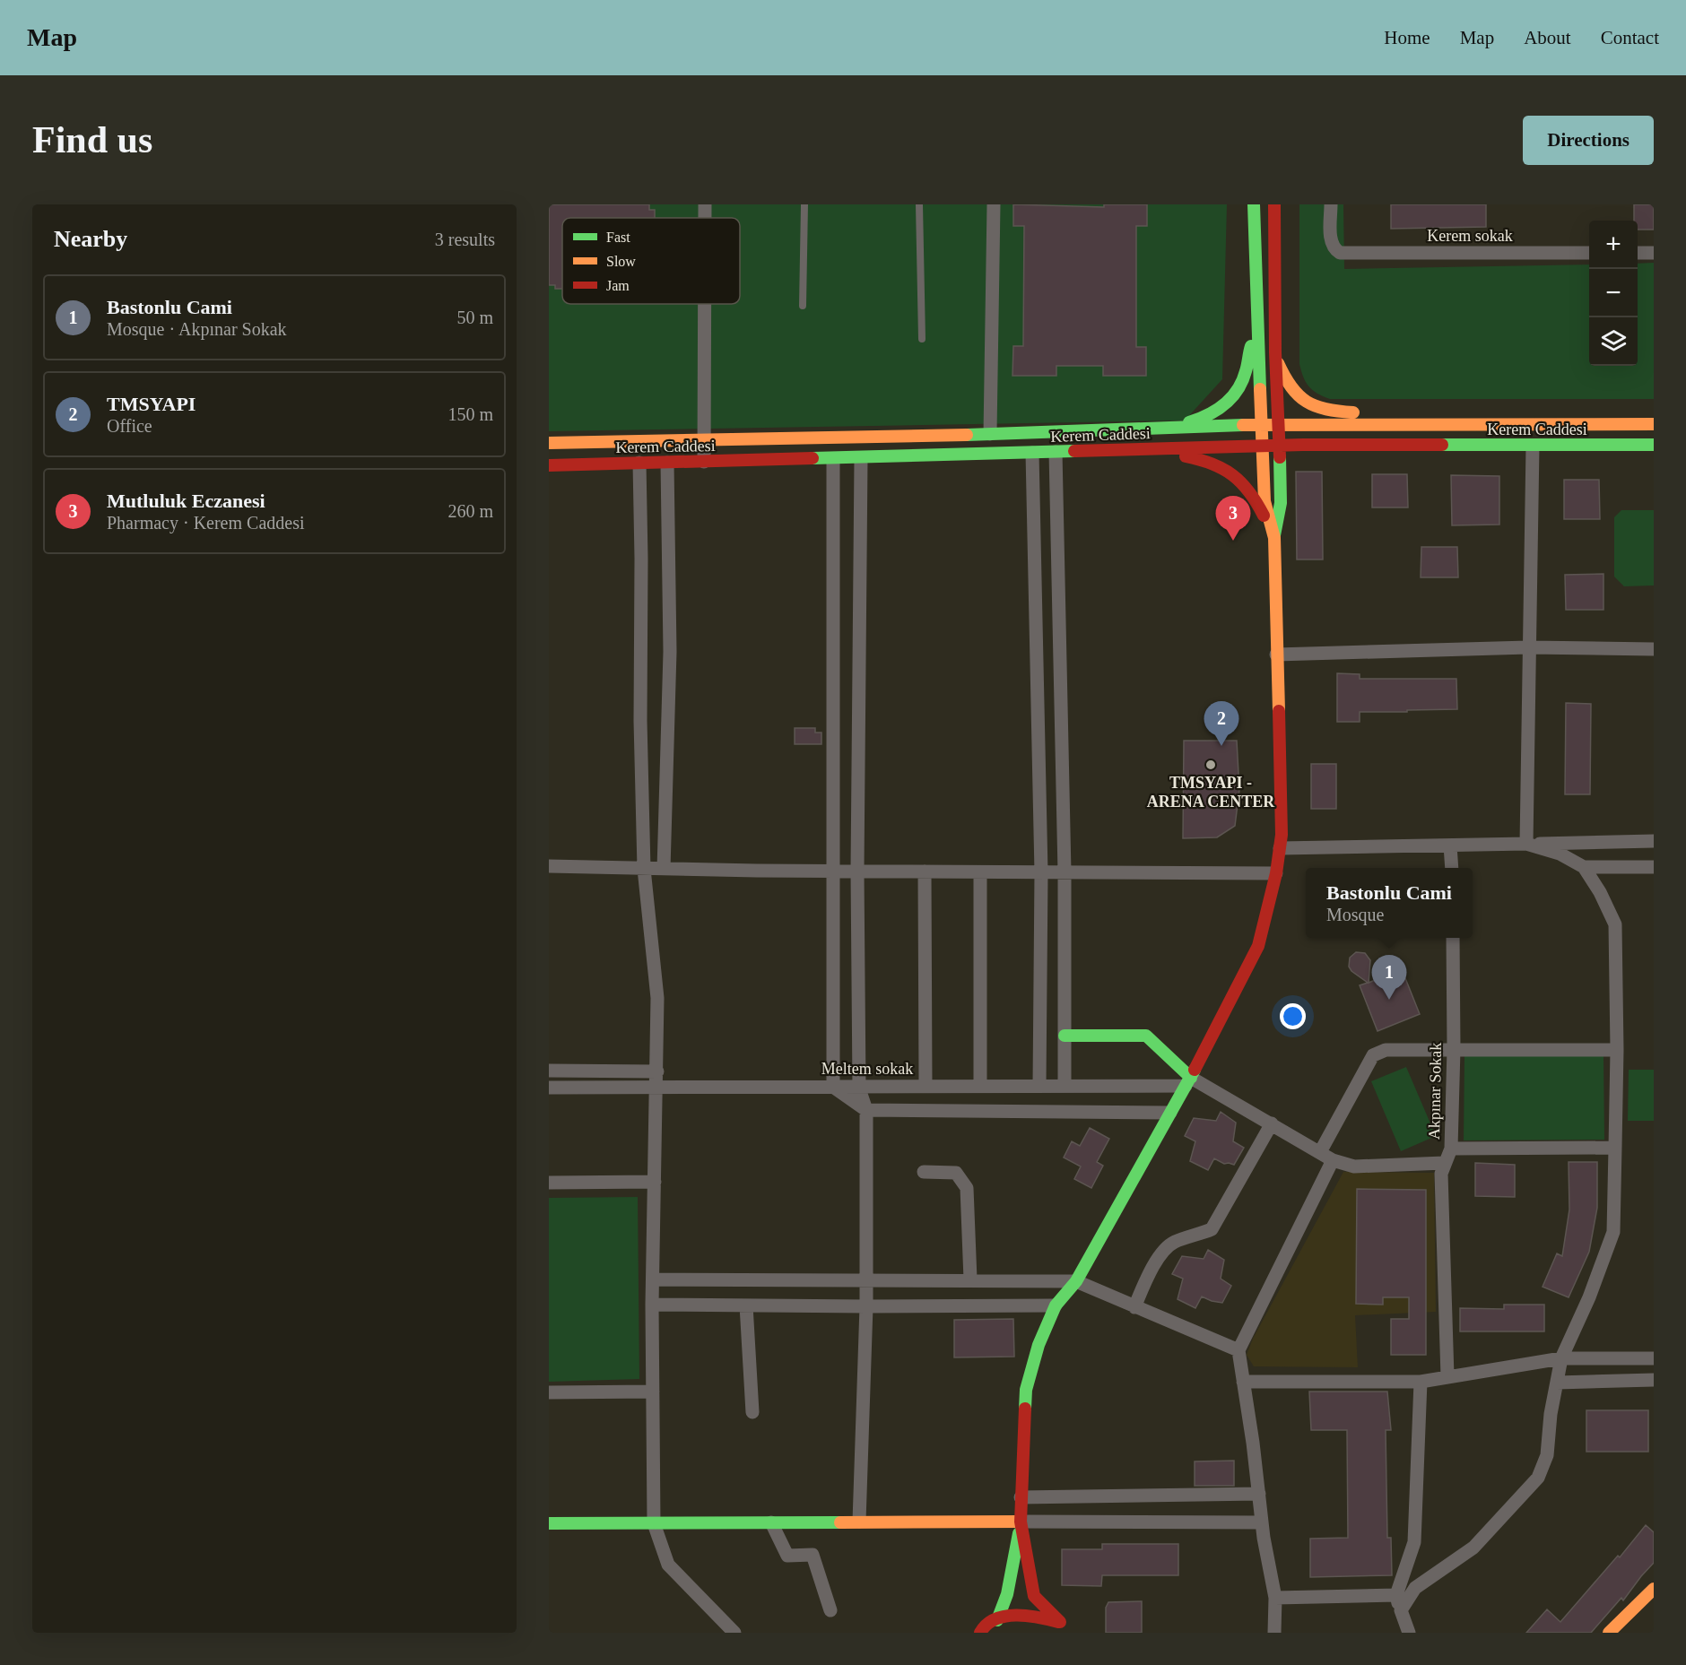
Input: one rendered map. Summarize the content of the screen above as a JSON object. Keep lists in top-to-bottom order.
{
  "streets": {
    "street": [
      "Kerem sokak",
      "Kerem Caddesi",
      "Meltem sokak",
      "Akpınar Sokak"
    ]
  },
  "places": ["TMSYAPI - ARENA CENTER"],
  "legend": ["Fast", "Slow", "Jam"],
  "page": {
    "header": "Map",
    "nav": [
      "Home",
      "Map",
      "About",
      "Contact"
    ],
    "buttons": "Directions",
    "title": "Find us",
    "heading": ["Nearby", "3 results"],
    "map_buttons": ["+", "−"],
    "list": [
      {
        "mark": "1",
        "name": "Bastonlu Cami",
        "note": "Mosque · Akpınar Sokak",
        "value": "50 m"
      },
      {
        "mark": "2",
        "name": "TMSYAPI",
        "note": "Office",
        "value": "150 m"
      },
      {
        "mark": "3",
        "name": "Mutluluk Eczanesi",
        "note": "Pharmacy · Kerem Caddesi",
        "value": "260 m"
      }
    ],
    "pins": ["3", "2", "1"],
    "popup": ["Bastonlu Cami", "Mosque"]
  }
}
